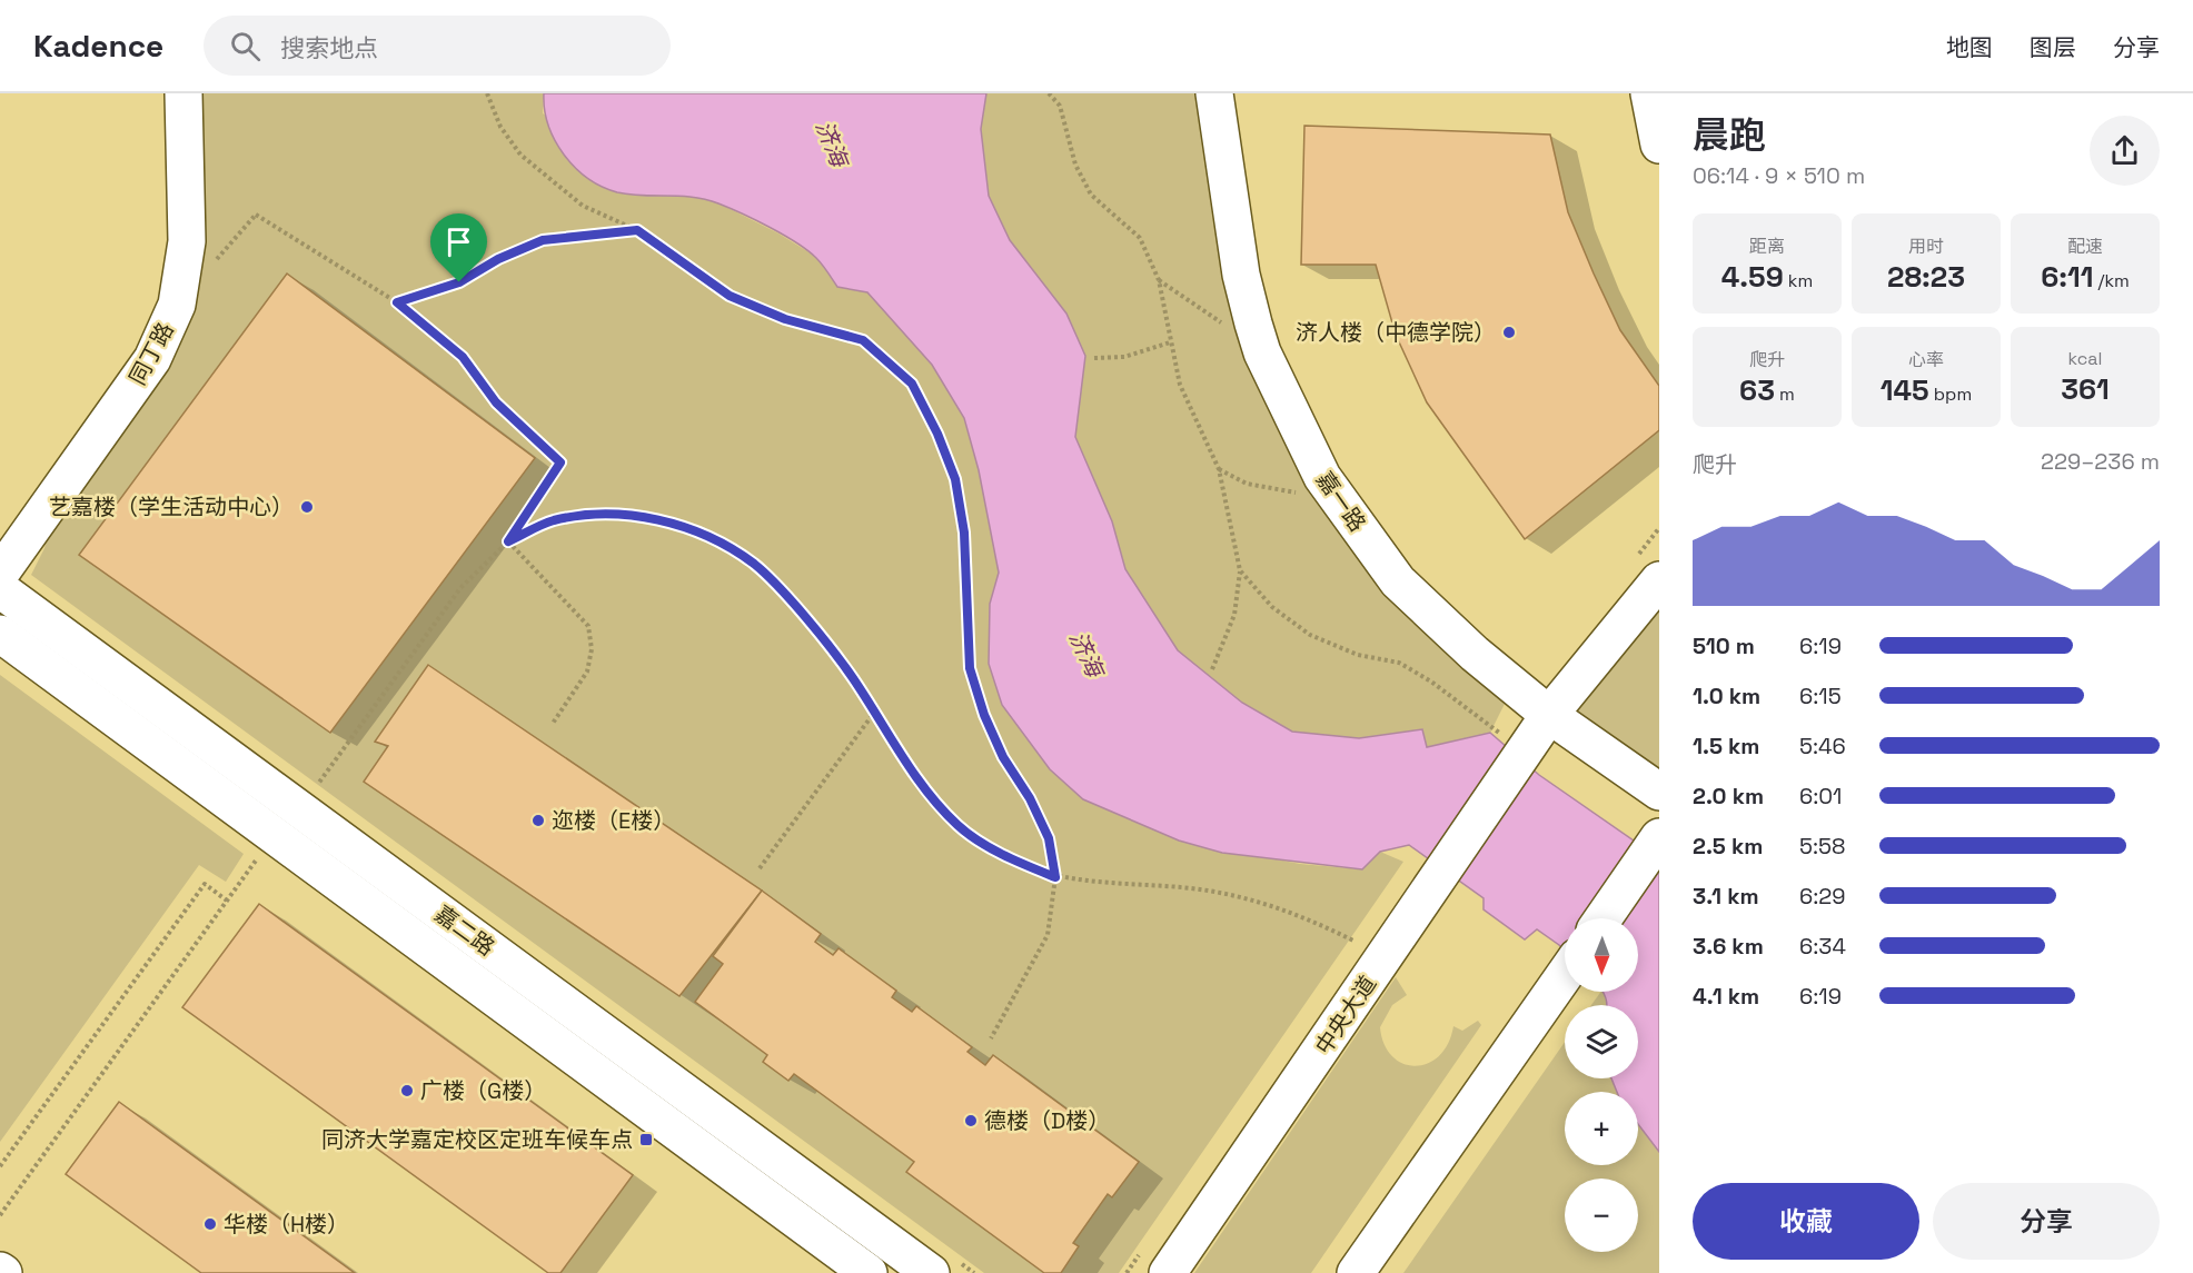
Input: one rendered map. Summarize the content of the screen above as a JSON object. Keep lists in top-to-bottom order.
{
  "streets": {
    "lane": [
      "同丁路",
      "嘉一路",
      "嘉二路",
      "中央大道"
    ]
  },
  "crossings": [
    ["嘉一路", "中央大道"]
  ],
  "water": ["济海"],
  "places": {
    "other": [
      "济人楼（中德学院）",
      "艺嘉楼（学生活动中心）",
      "迩楼（E楼）",
      "广楼（G楼）",
      "德楼（D楼）",
      "华楼（H楼）"
    ],
    "transit": ["同济大学嘉定校区定班车候车点"]
  },
  "north": "bottom",
  "page": {
    "header": "Kadence",
    "search": "搜索地点",
    "nav": ["地图", "图层", "分享"],
    "heading": ["晨跑", "06:14 · 9 × 510 m"],
    "stats": [
      ["距离", "4.59 km"],
      ["用时", "28:23"],
      ["配速", "6:11 /km"],
      ["爬升", "63 m"],
      ["心率", "145 bpm"],
      ["kcal", "361"]
    ],
    "chart": ["爬升", "229–236 m"],
    "list": [
      {
        "name": "510 m",
        "note": "6:19"
      },
      {
        "name": "1.0 km",
        "note": "6:15"
      },
      {
        "name": "1.5 km",
        "note": "5:46"
      },
      {
        "name": "2.0 km",
        "note": "6:01"
      },
      {
        "name": "2.5 km",
        "note": "5:58"
      },
      {
        "name": "3.1 km",
        "note": "6:29"
      },
      {
        "name": "3.6 km",
        "note": "6:34"
      },
      {
        "name": "4.1 km",
        "note": "6:19"
      }
    ],
    "map_buttons": ["+", "−"],
    "buttons": ["收藏", "分享"]
  }
}
